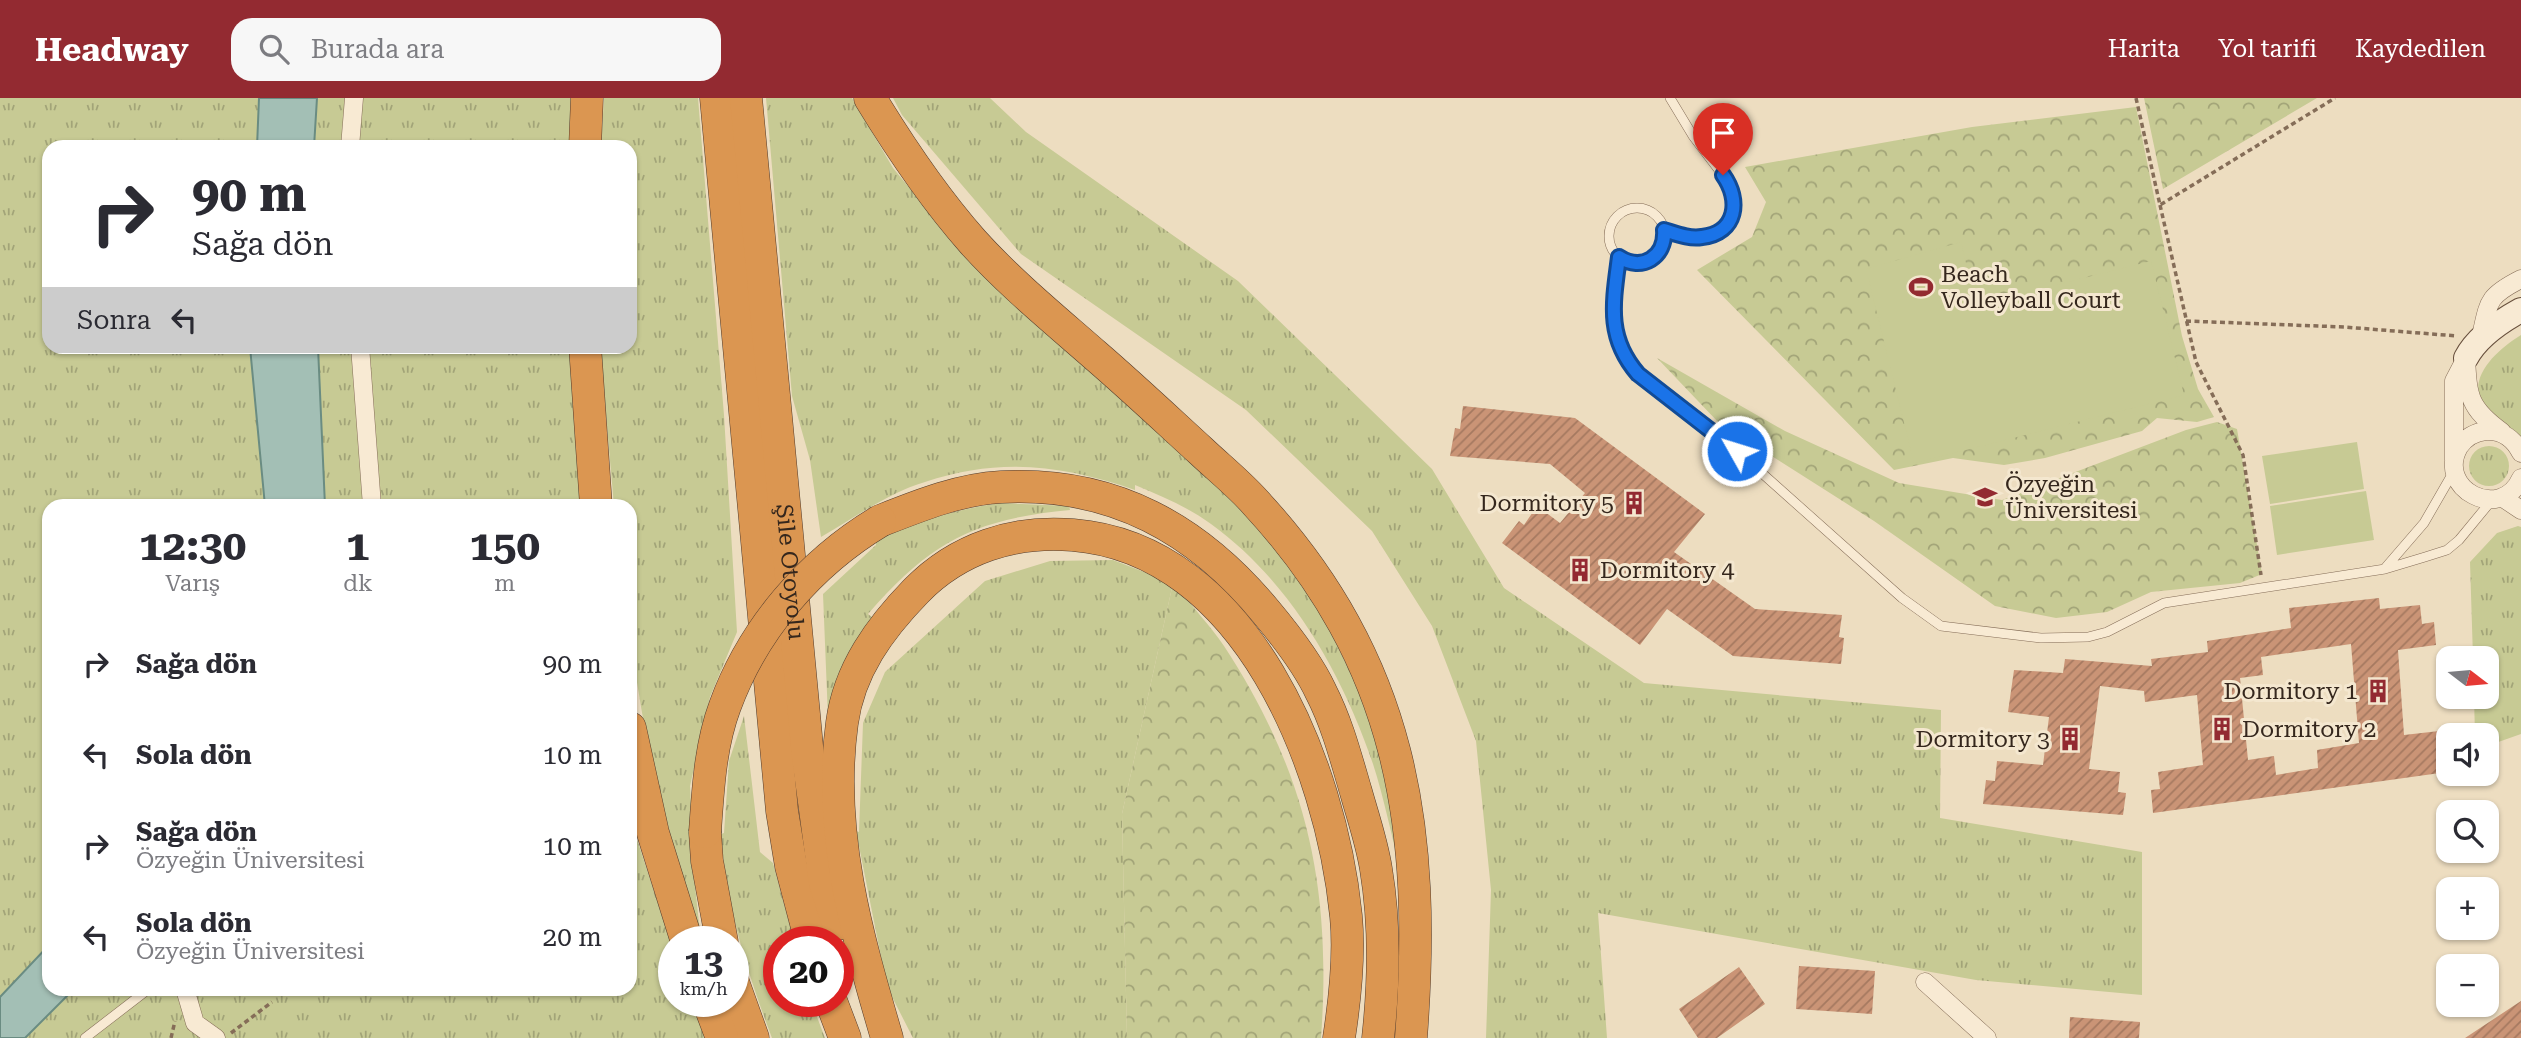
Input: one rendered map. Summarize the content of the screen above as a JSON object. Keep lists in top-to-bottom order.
{
  "streets": {
    "highway": ["Şile Otoyolu"]
  },
  "places": {
    "sports": ["Beach Volleyball Court"],
    "school or university": ["Özyeğin Üniversitesi"],
    "building": [
      "Dormitory 5",
      "Dormitory 4",
      "Dormitory 1",
      "Dormitory 2",
      "Dormitory 3"
    ]
  },
  "north": "right",
  "page": {
    "header": "Headway",
    "search": "Burada ara",
    "nav": ["Harita", "Yol tarifi", "Kaydedilen"],
    "turn": ["90 m", "Sağa dön"],
    "then": "Sonra",
    "eta": [
      "12:30",
      "Varış",
      "1",
      "dk",
      "150",
      "m"
    ],
    "list": [
      {
        "name": "Sağa dön",
        "value": "90 m"
      },
      {
        "name": "Sola dön",
        "value": "10 m"
      },
      {
        "name": "Sağa dön",
        "note": "Özyeğin Üniversitesi",
        "value": "10 m"
      },
      {
        "name": "Sola dön",
        "note": "Özyeğin Üniversitesi",
        "value": "20 m"
      }
    ],
    "map_buttons": ["+", "−"],
    "speed": "13 km/h",
    "limit": "20"
  }
}
